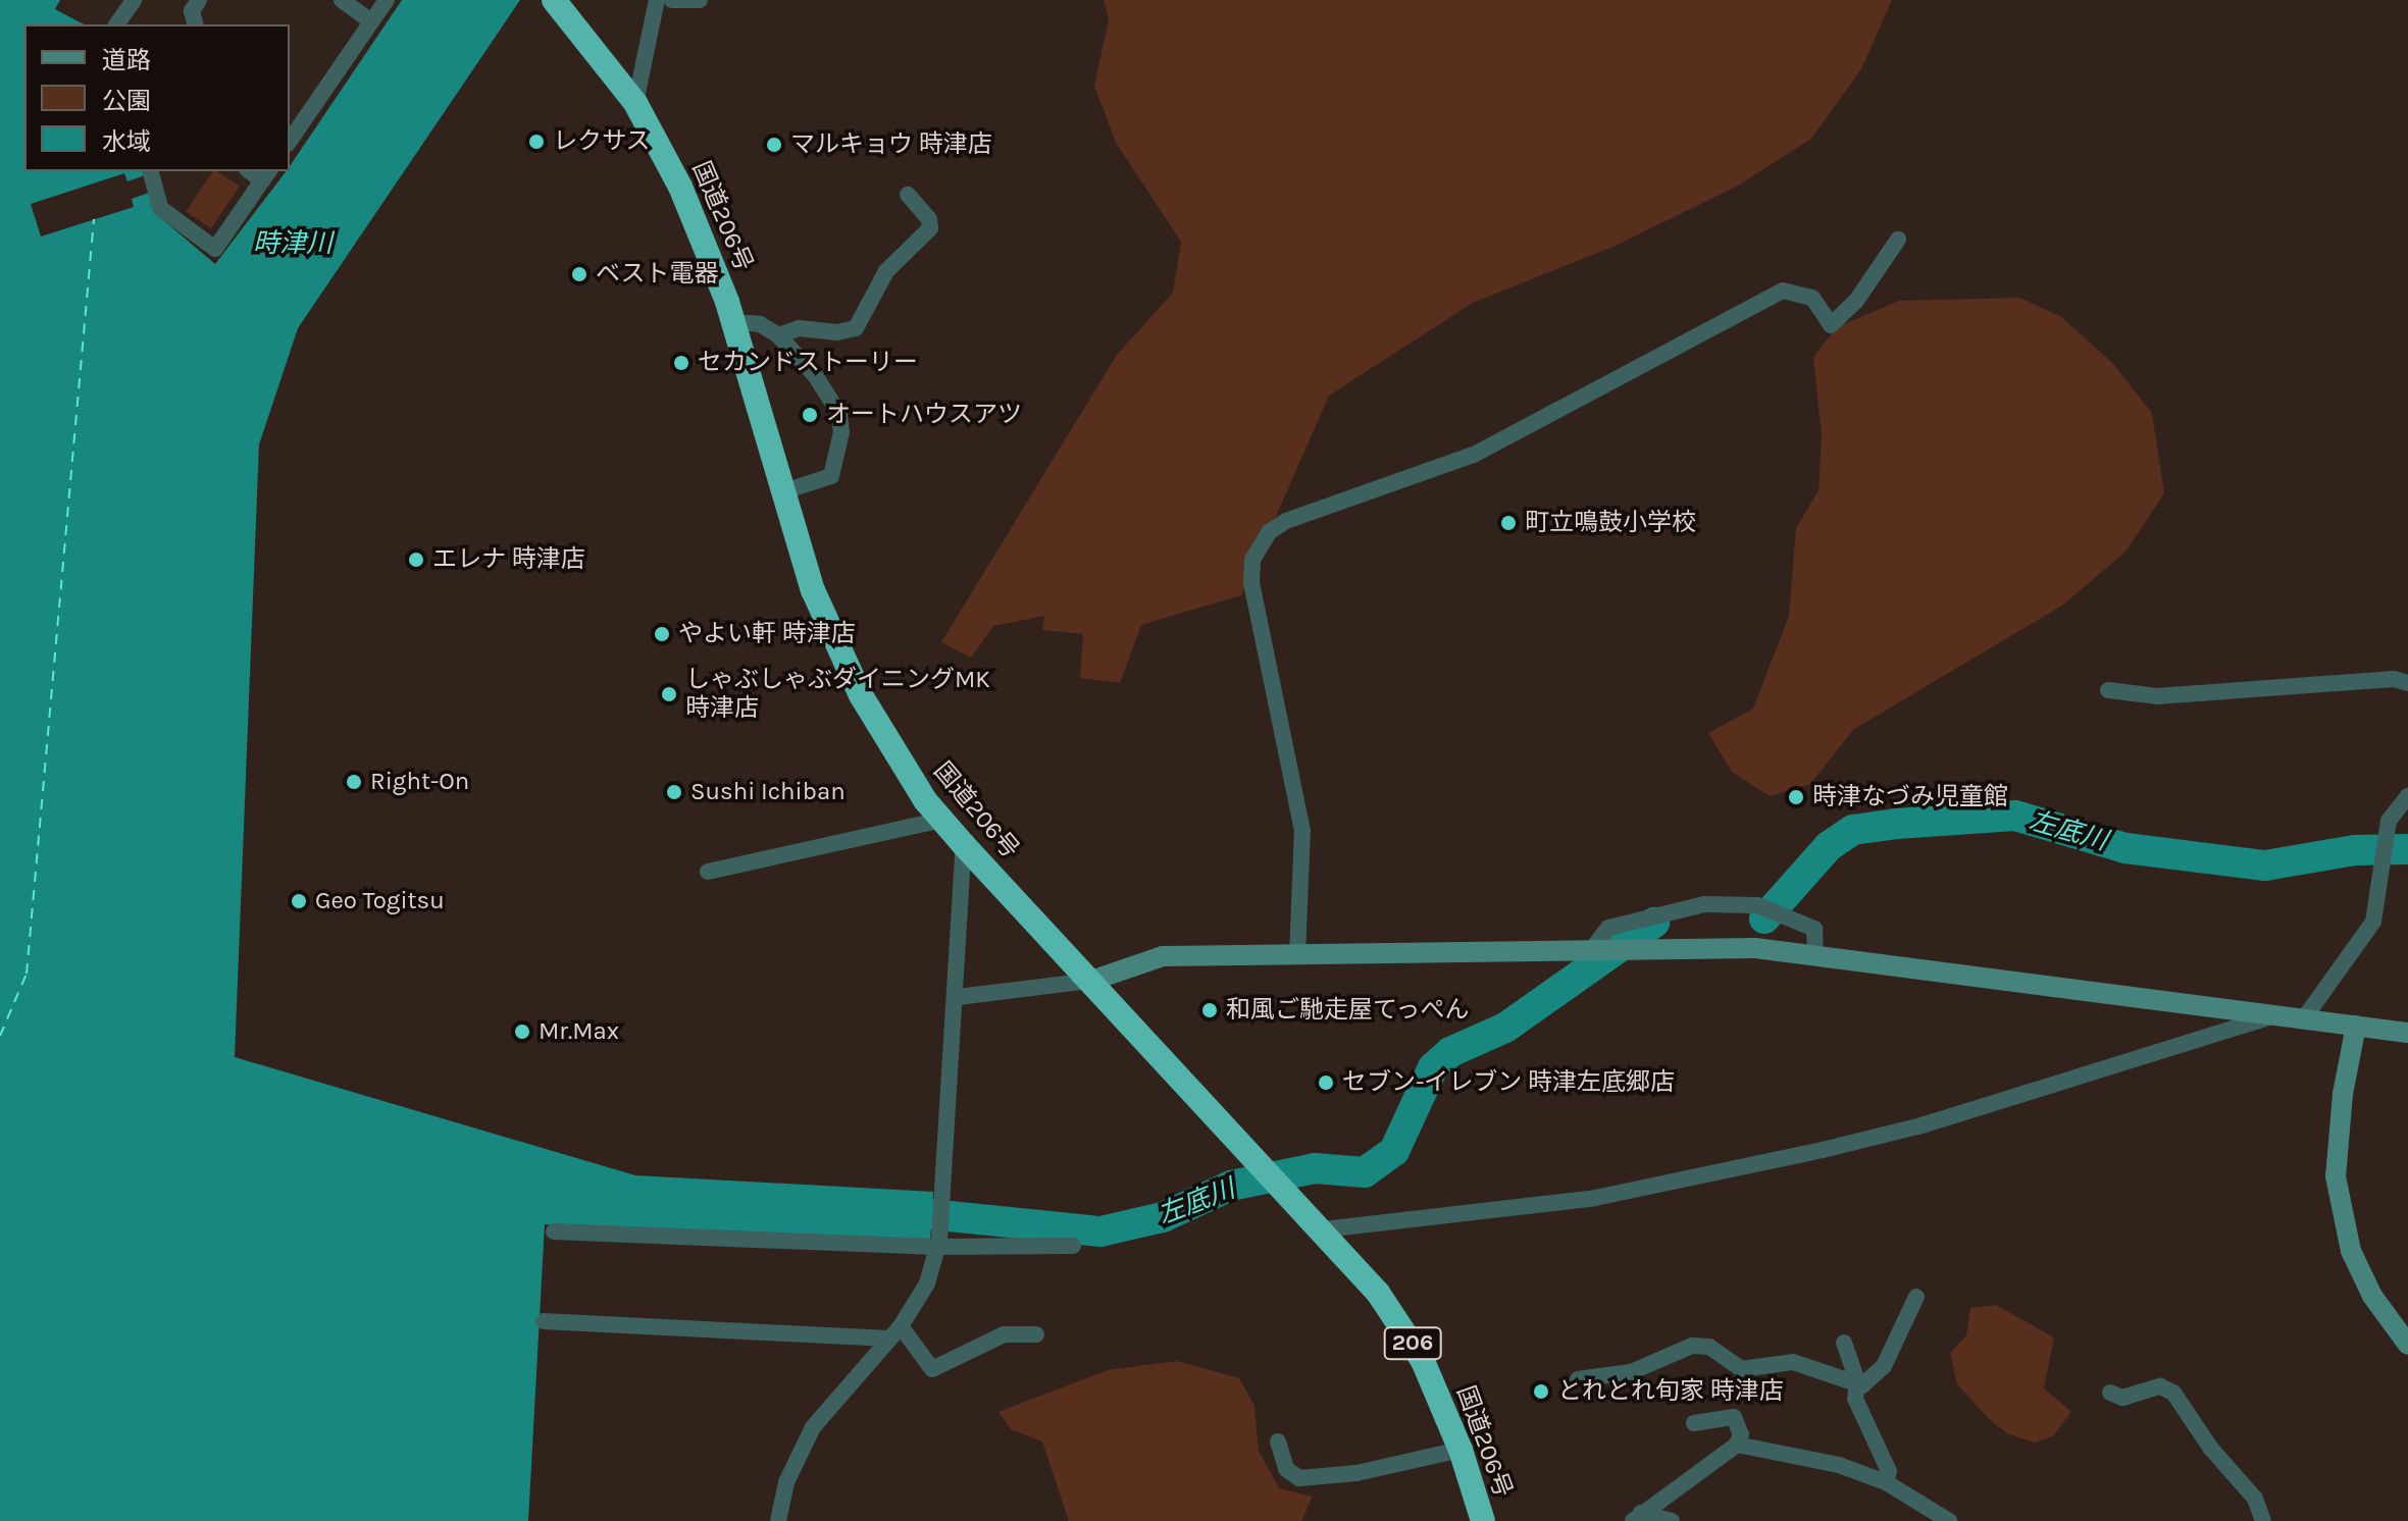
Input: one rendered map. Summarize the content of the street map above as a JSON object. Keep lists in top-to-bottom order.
{
  "streets": {
    "highway": ["国道206号", "206"]
  },
  "water": ["時津川", "左底川"],
  "places": [
    "レクサス",
    "マルキョウ 時津店",
    "ベスト電器",
    "セカンドストーリー",
    "オートハウスアツ",
    "町立鳴鼓小学校",
    "エレナ 時津店",
    "やよい軒 時津店",
    "しゃぶしゃぶダイニングMK 時津店",
    "Right-On",
    "Sushi Ichiban",
    "時津なづみ児童館",
    "Geo Togitsu",
    "和風ご馳走屋てっぺん",
    "Mr.Max",
    "セブン-イレブン 時津左底郷店",
    "とれとれ旬家 時津店"
  ],
  "legend": ["道路", "公園", "水域"]
}
